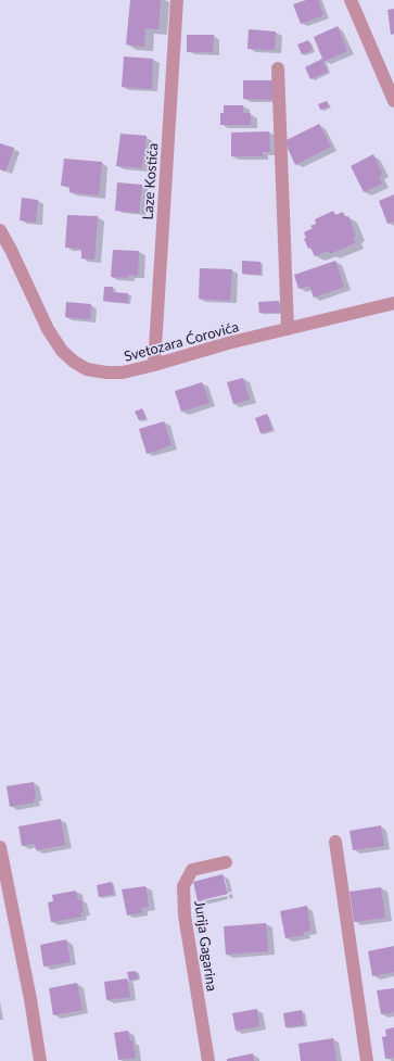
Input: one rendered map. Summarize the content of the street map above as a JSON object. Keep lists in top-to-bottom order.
{
  "streets": {
    "street": ["Laze Kostića", "Svetozara Ćorovića", "Jurija Gagarina"]
  },
  "crossings": [
    ["Laze Kostića", "Svetozara Ćorovića"]
  ]
}
